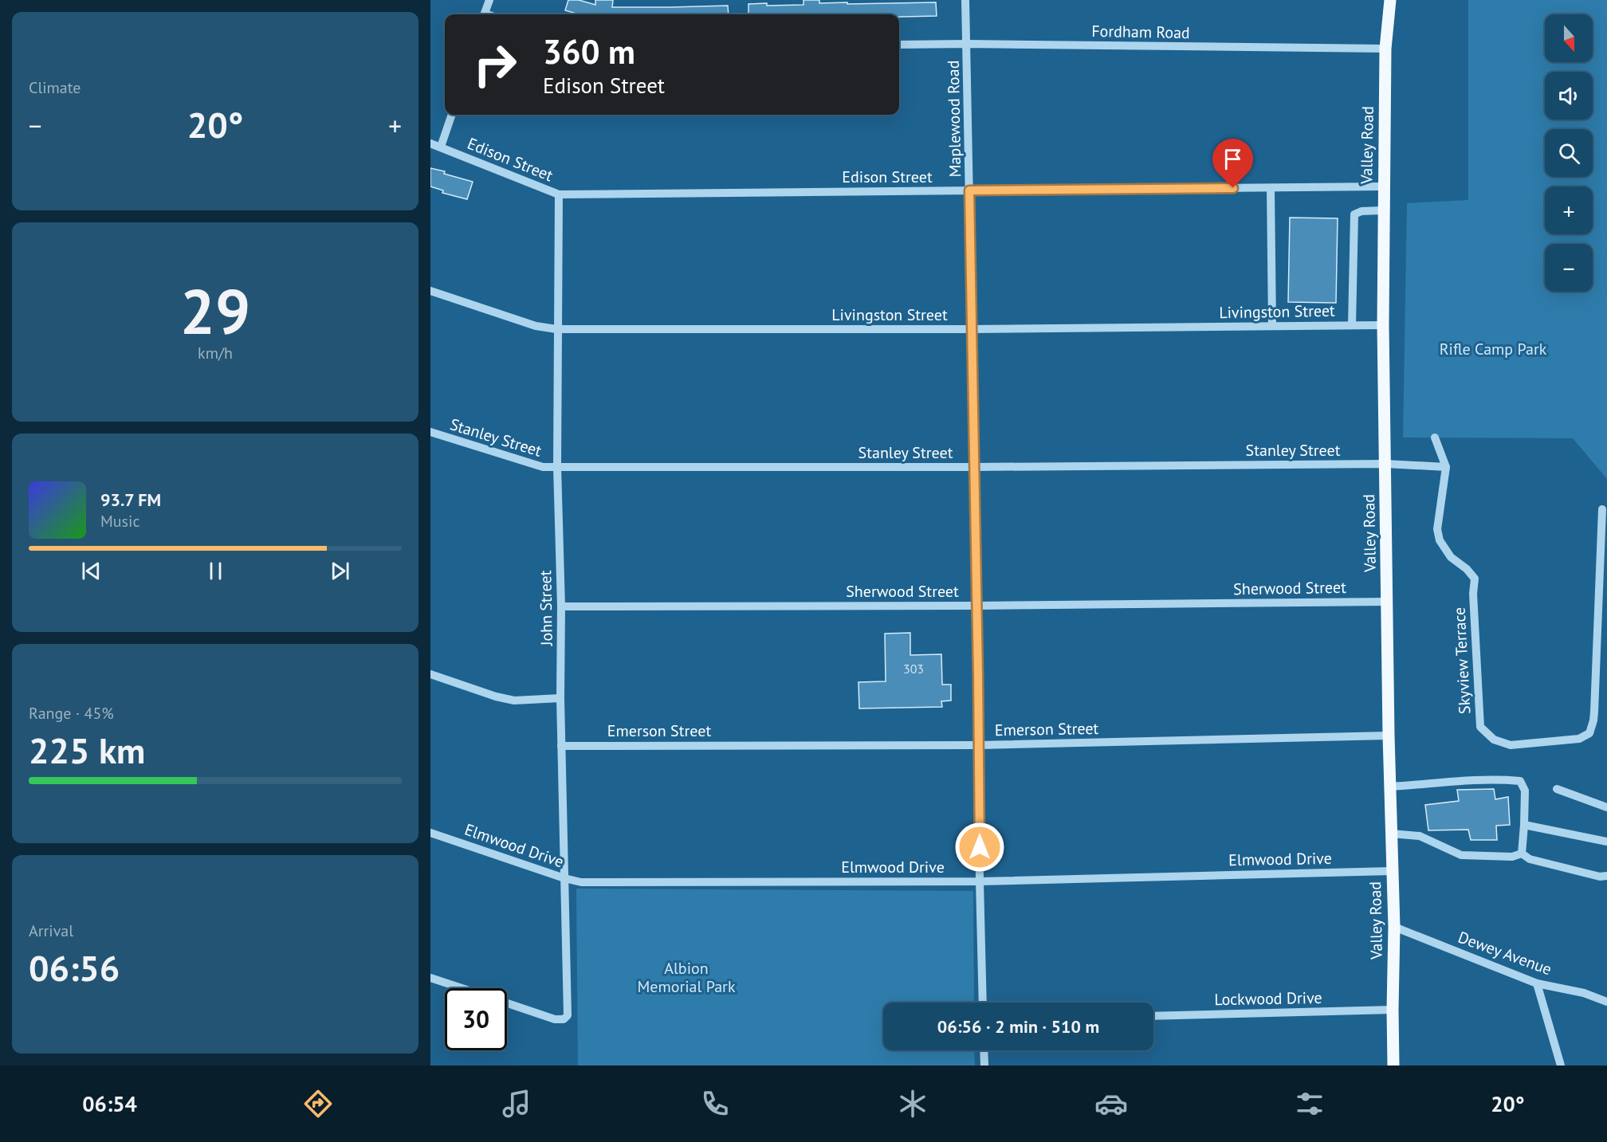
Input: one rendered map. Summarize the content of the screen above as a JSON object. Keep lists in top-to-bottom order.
{
  "streets": {
    "main road": ["Valley Road"],
    "street": [
      "Fordham Road",
      "Maplewood Road",
      "Edison Street",
      "Livingston Street",
      "Stanley Street",
      "Sherwood Street",
      "John Street",
      "Skyview Terrace",
      "Emerson Street",
      "Elmwood Drive",
      "Dewey Avenue",
      "Lockwood Drive"
    ]
  },
  "crossings": [
    ["Fordham Road", "Maplewood Road"],
    ["Fordham Road", "Valley Road"],
    ["Maplewood Road", "Edison Street"],
    ["Maplewood Road", "Livingston Street"],
    ["Maplewood Road", "Stanley Street"],
    ["Maplewood Road", "Sherwood Street"],
    ["Maplewood Road", "Emerson Street"],
    ["Maplewood Road", "Elmwood Drive"],
    ["Valley Road", "Edison Street"],
    ["Valley Road", "Livingston Street"],
    ["Valley Road", "Stanley Street"],
    ["Valley Road", "Sherwood Street"],
    ["Valley Road", "Emerson Street"],
    ["Valley Road", "Elmwood Drive"],
    ["Valley Road", "Dewey Avenue"],
    ["Valley Road", "Lockwood Drive"],
    ["Edison Street", "John Street"],
    ["Livingston Street", "John Street"],
    ["Stanley Street", "John Street"],
    ["Sherwood Street", "John Street"],
    ["John Street", "Emerson Street"],
    ["John Street", "Elmwood Drive"]
  ],
  "parks": ["Rifle Camp Park", "Albion Memorial Park"],
  "house_numbers": ["303"],
  "north": "bottom",
  "page": {
    "tile": [
      "Climate",
      ["29", "km/h"],
      ["Range · 45%", "225 km"],
      ["Arrival", "06:56"]
    ],
    "map_buttons": ["+", "−"],
    "turn": ["360 m", "Edison Street"],
    "heat": ["−", "20°", "+"],
    "song": ["93.7 FM", "Music"],
    "limit": "30",
    "trip": "06:56 · 2 min · 510 m",
    "tabs": ["06:54", "20°"]
  }
}
